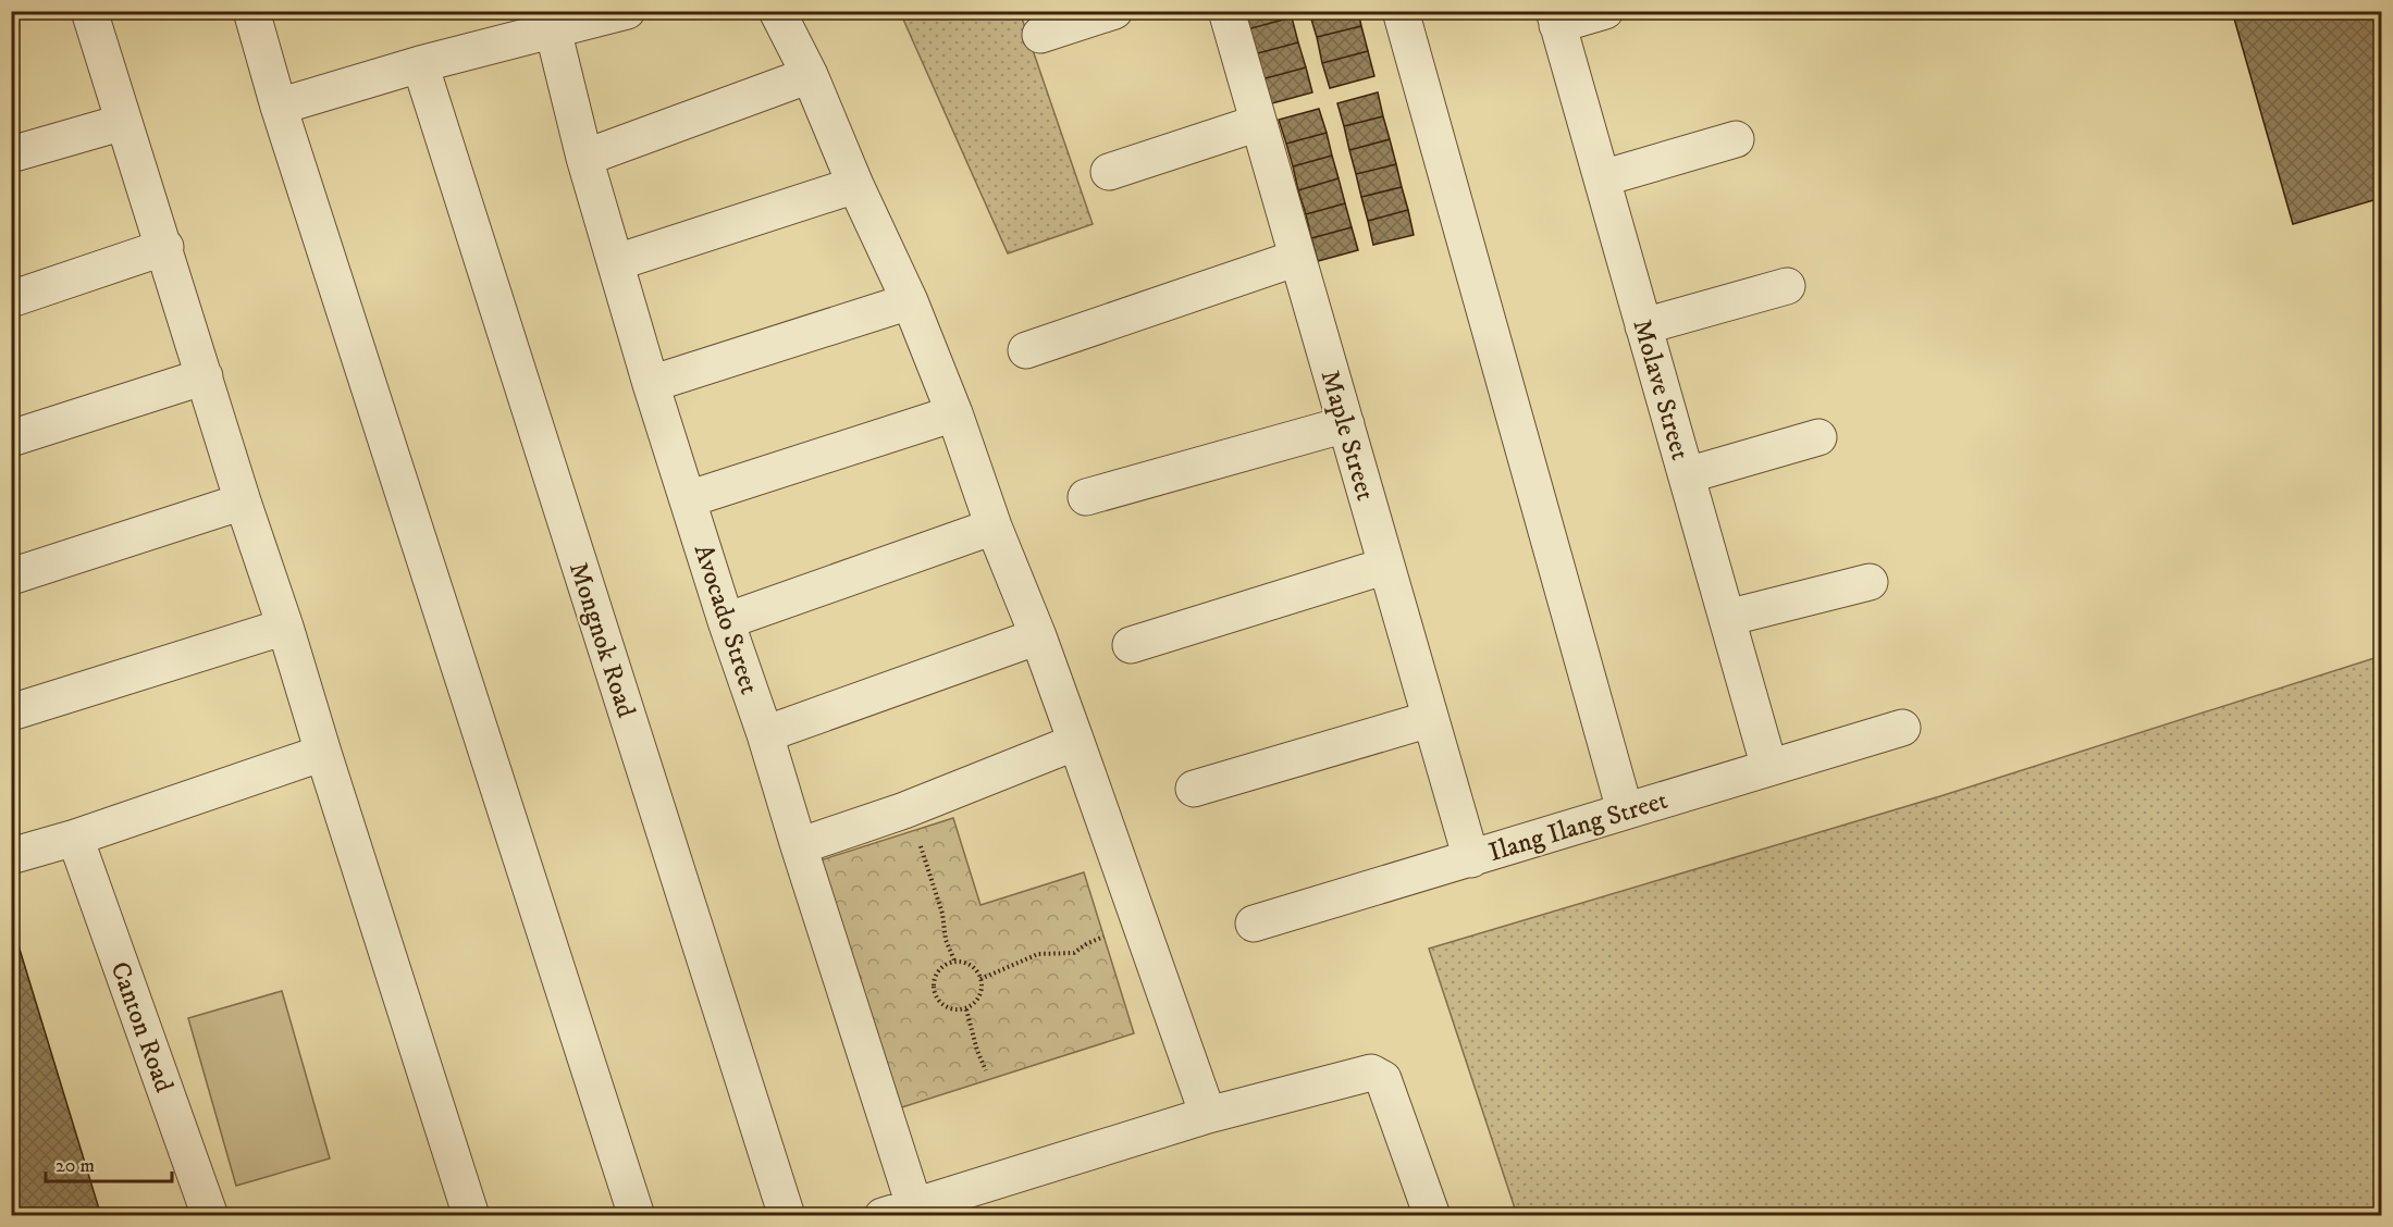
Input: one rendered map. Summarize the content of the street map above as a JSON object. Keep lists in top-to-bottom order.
{
  "streets": {
    "street": [
      "Molave Street",
      "Maple Street",
      "Avocado Street",
      "Mongnok Road",
      "Ilang Ilang Street",
      "Canton Road"
    ]
  },
  "crossings": [
    ["Molave Street", "Ilang Ilang Street"],
    ["Maple Street", "Ilang Ilang Street"]
  ],
  "scale_bar": "20 m"
}
